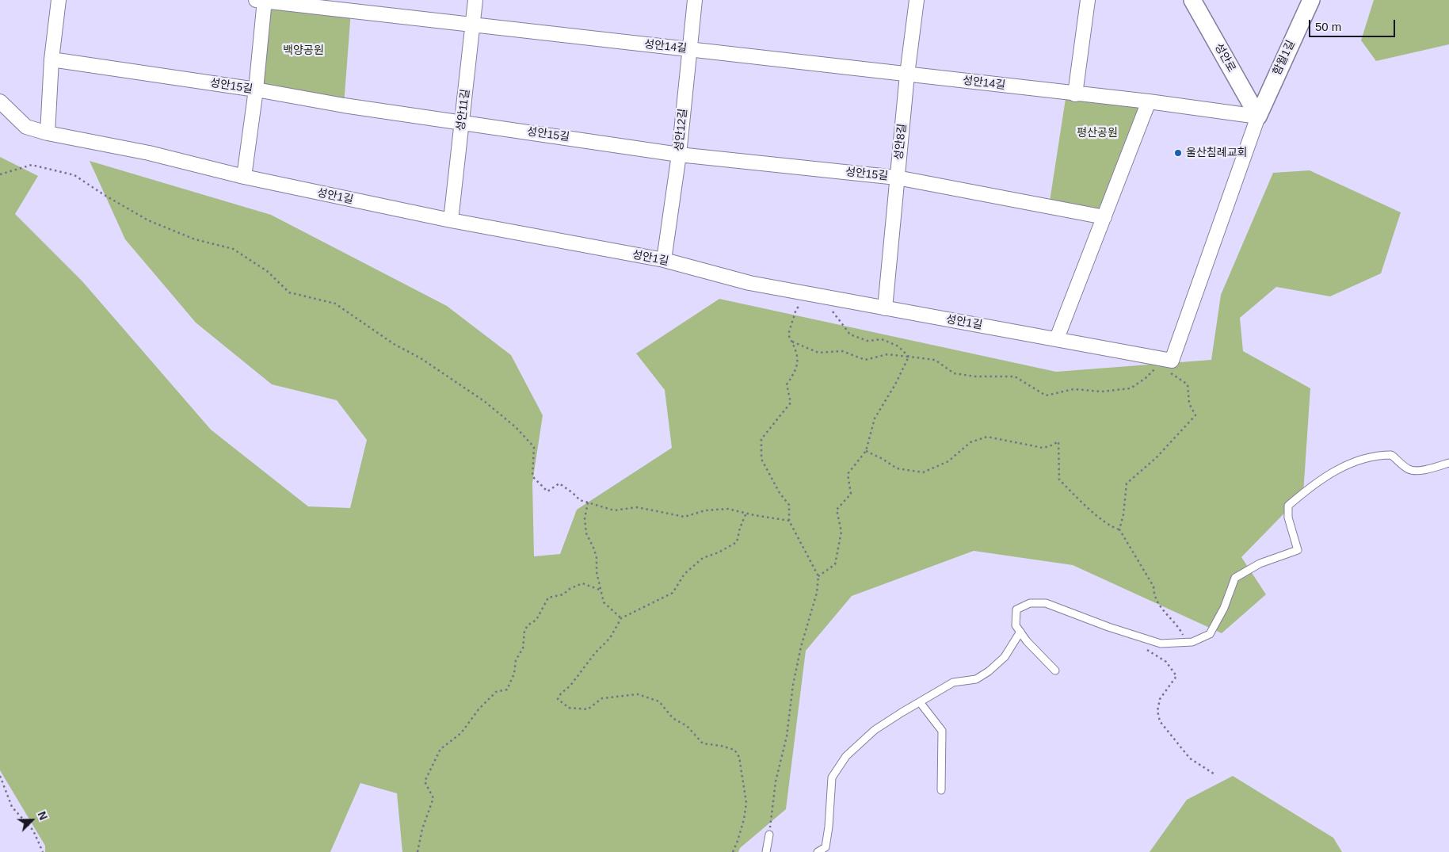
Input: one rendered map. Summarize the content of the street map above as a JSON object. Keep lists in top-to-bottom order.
{
  "streets": {
    "street": [
      "성안14길",
      "성안로",
      "함월1길",
      "성안15길",
      "성안11길",
      "성안12길",
      "성안8길",
      "성안1길"
    ]
  },
  "crossings": [
    ["성안14길", "성안로"],
    ["성안14길", "함월1길"],
    ["성안14길", "성안11길"],
    ["성안14길", "성안12길"],
    ["성안14길", "성안8길"],
    ["성안로", "함월1길"],
    ["성안15길", "성안11길"],
    ["성안15길", "성안12길"],
    ["성안15길", "성안8길"],
    ["성안11길", "성안1길"],
    ["성안12길", "성안1길"],
    ["성안8길", "성안1길"]
  ],
  "parks": ["백양공원", "평산공원"],
  "places": ["울산침례교회"],
  "scale_bar": "50 m",
  "north": "top right"
}
